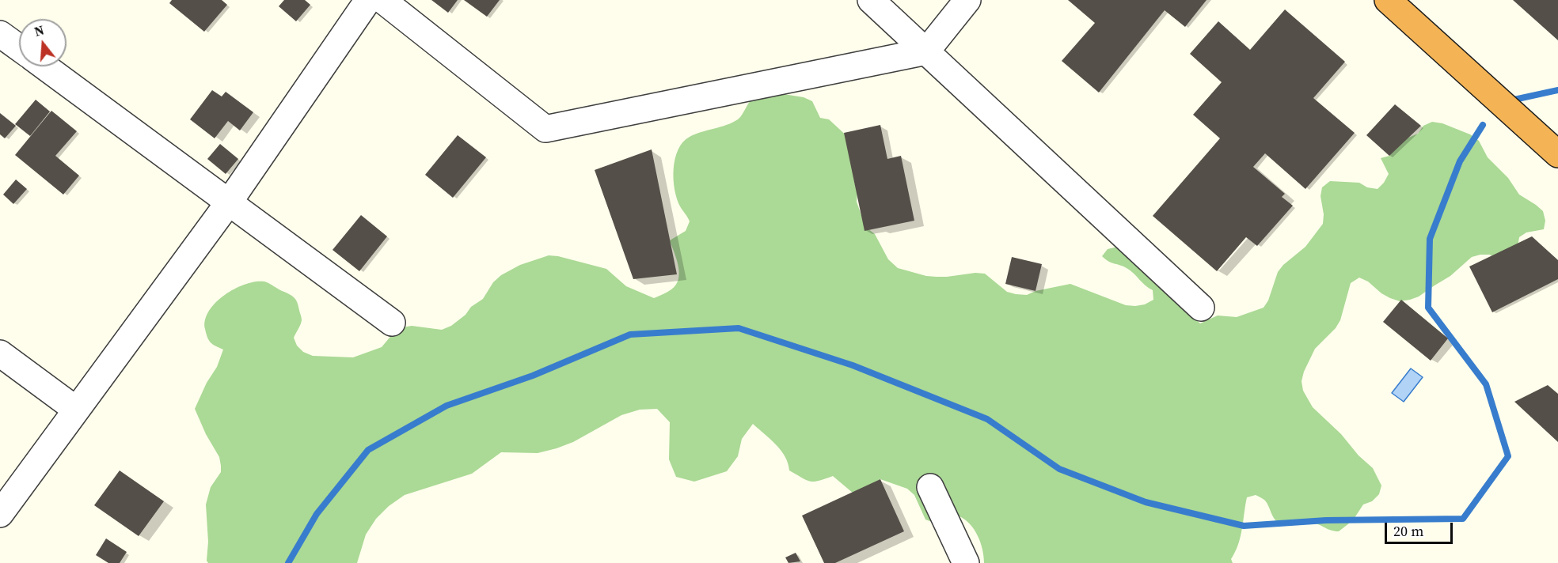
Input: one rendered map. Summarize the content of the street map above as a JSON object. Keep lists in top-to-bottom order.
{
  "scale_bar": "20 m",
  "north": "top"
}
